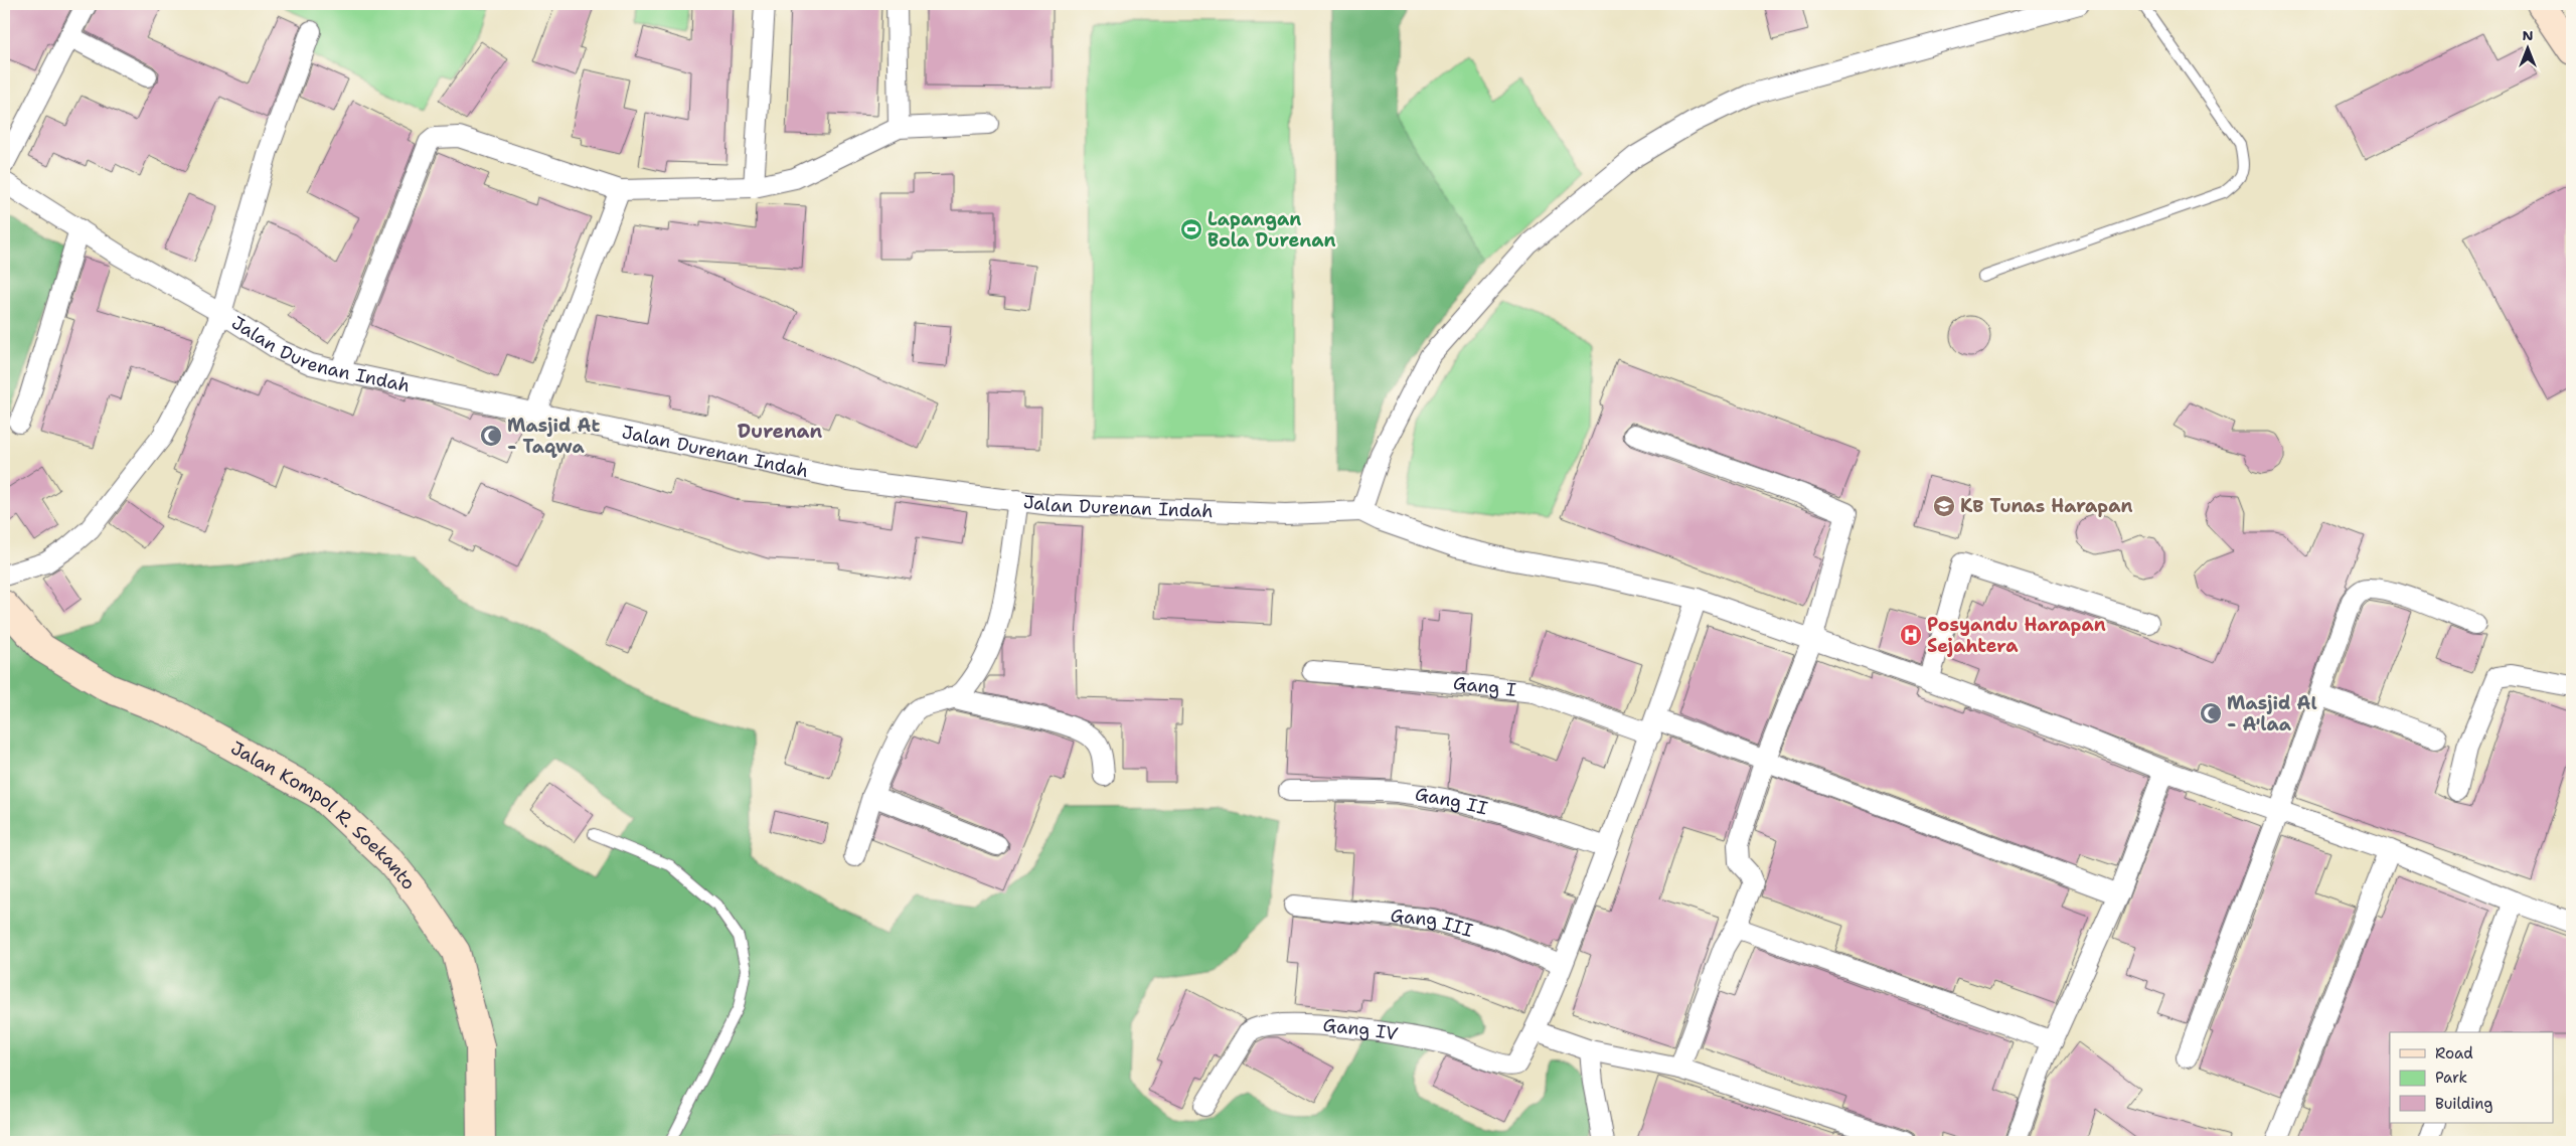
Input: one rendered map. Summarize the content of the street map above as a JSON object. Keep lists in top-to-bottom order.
{
  "streets": {
    "main road": ["Jalan Kompol R. Soekanto"],
    "street": [
      "Jalan Durenan Indah",
      "Gang I",
      "Gang II",
      "Gang III",
      "Gang IV"
    ]
  },
  "districts": ["Durenan"],
  "places": {
    "sports": ["Lapangan Bola Durenan"],
    "mosque": ["Masjid At - Taqwa", "Masjid Al - A'laa"],
    "school or university": ["KB Tunas Harapan"],
    "hospital": ["Posyandu Harapan Sejahtera"]
  },
  "legend": ["Road", "Park", "Building"],
  "north": "top"
}
